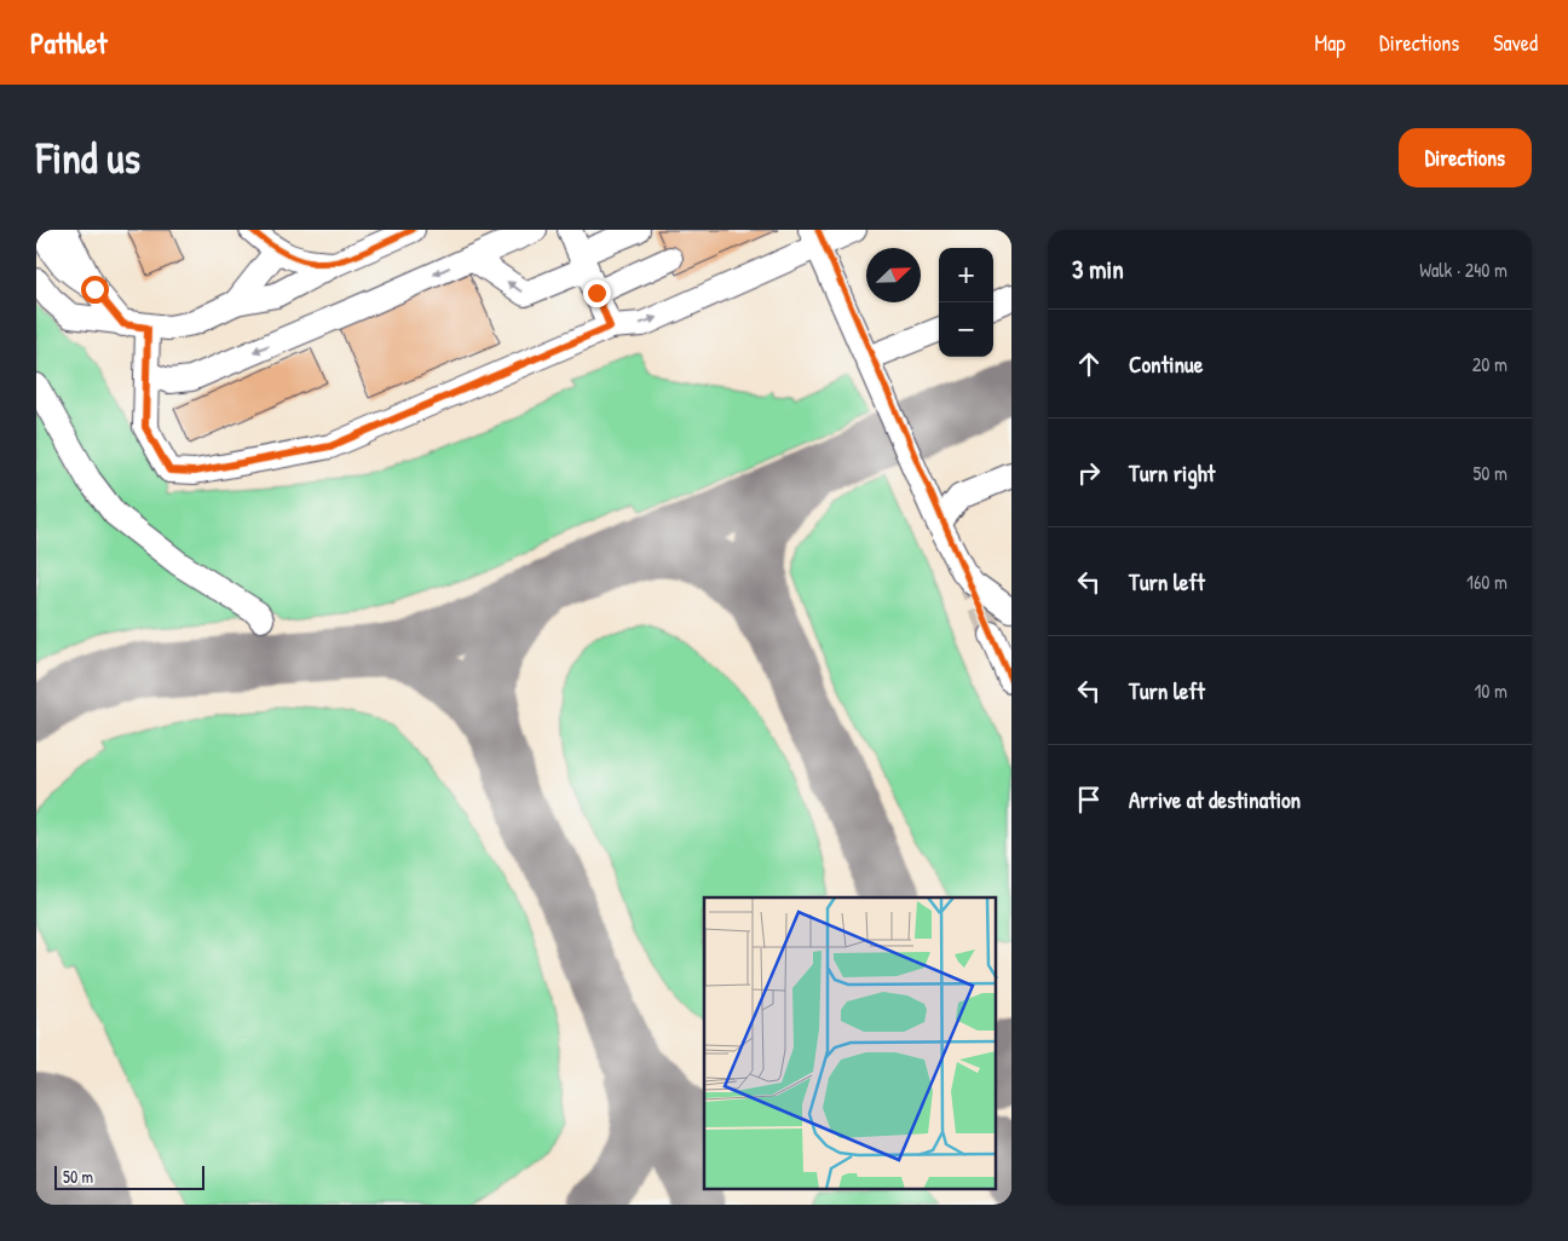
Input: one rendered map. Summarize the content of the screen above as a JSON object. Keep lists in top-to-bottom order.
{
  "scale_bar": "50 m",
  "north": "top right",
  "page": {
    "header": "Pathlet",
    "nav": ["Map", "Directions", "Saved"],
    "buttons": "Directions",
    "title": "Find us",
    "heading": ["3 min", "Walk · 240 m"],
    "map_buttons": ["+", "−"],
    "list": [
      ["Continue", "20 m"],
      ["Turn right", "50 m"],
      ["Turn left", "160 m"],
      ["Turn left", "10 m"],
      "Arrive at destination"
    ],
    "scale": "50 m"
  }
}
